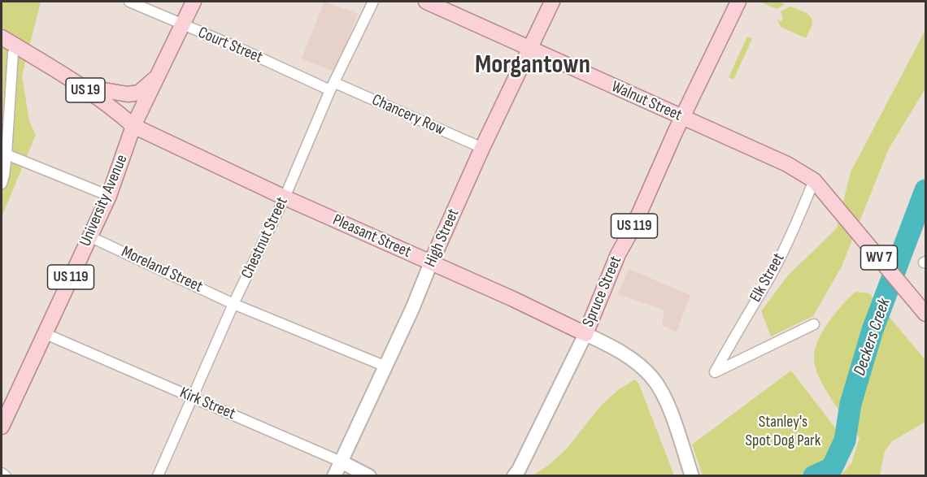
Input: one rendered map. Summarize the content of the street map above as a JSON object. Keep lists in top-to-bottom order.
{
  "streets": {
    "main road": [
      "US 19",
      "Walnut Street",
      "University Avenue",
      "US 119",
      "Pleasant Street",
      "High Street",
      "WV 7",
      "Spruce Street"
    ],
    "street": [
      "Court Street",
      "Chancery Row",
      "Chestnut Street",
      "Moreland Street",
      "Elk Street",
      "Kirk Street"
    ]
  },
  "crossings": [
    ["Court Street", "Chancery Row"],
    ["Court Street", "University Avenue"],
    ["Court Street", "Chestnut Street"],
    ["Walnut Street", "High Street"],
    ["Walnut Street", "Elk Street"],
    ["Walnut Street", "Spruce Street"],
    ["Chancery Row", "Chestnut Street"],
    ["Chancery Row", "High Street"],
    ["University Avenue", "Pleasant Street"],
    ["University Avenue", "Moreland Street"],
    ["University Avenue", "Kirk Street"],
    ["Pleasant Street", "Chestnut Street"],
    ["Pleasant Street", "High Street"],
    ["Pleasant Street", "Spruce Street"],
    ["Chestnut Street", "Moreland Street"],
    ["Chestnut Street", "Kirk Street"],
    ["High Street", "Moreland Street"],
    ["High Street", "Kirk Street"]
  ],
  "districts": ["Morgantown"],
  "water": ["Deckers Creek"],
  "parks": ["Stanley's Spot Dog Park"]
}
